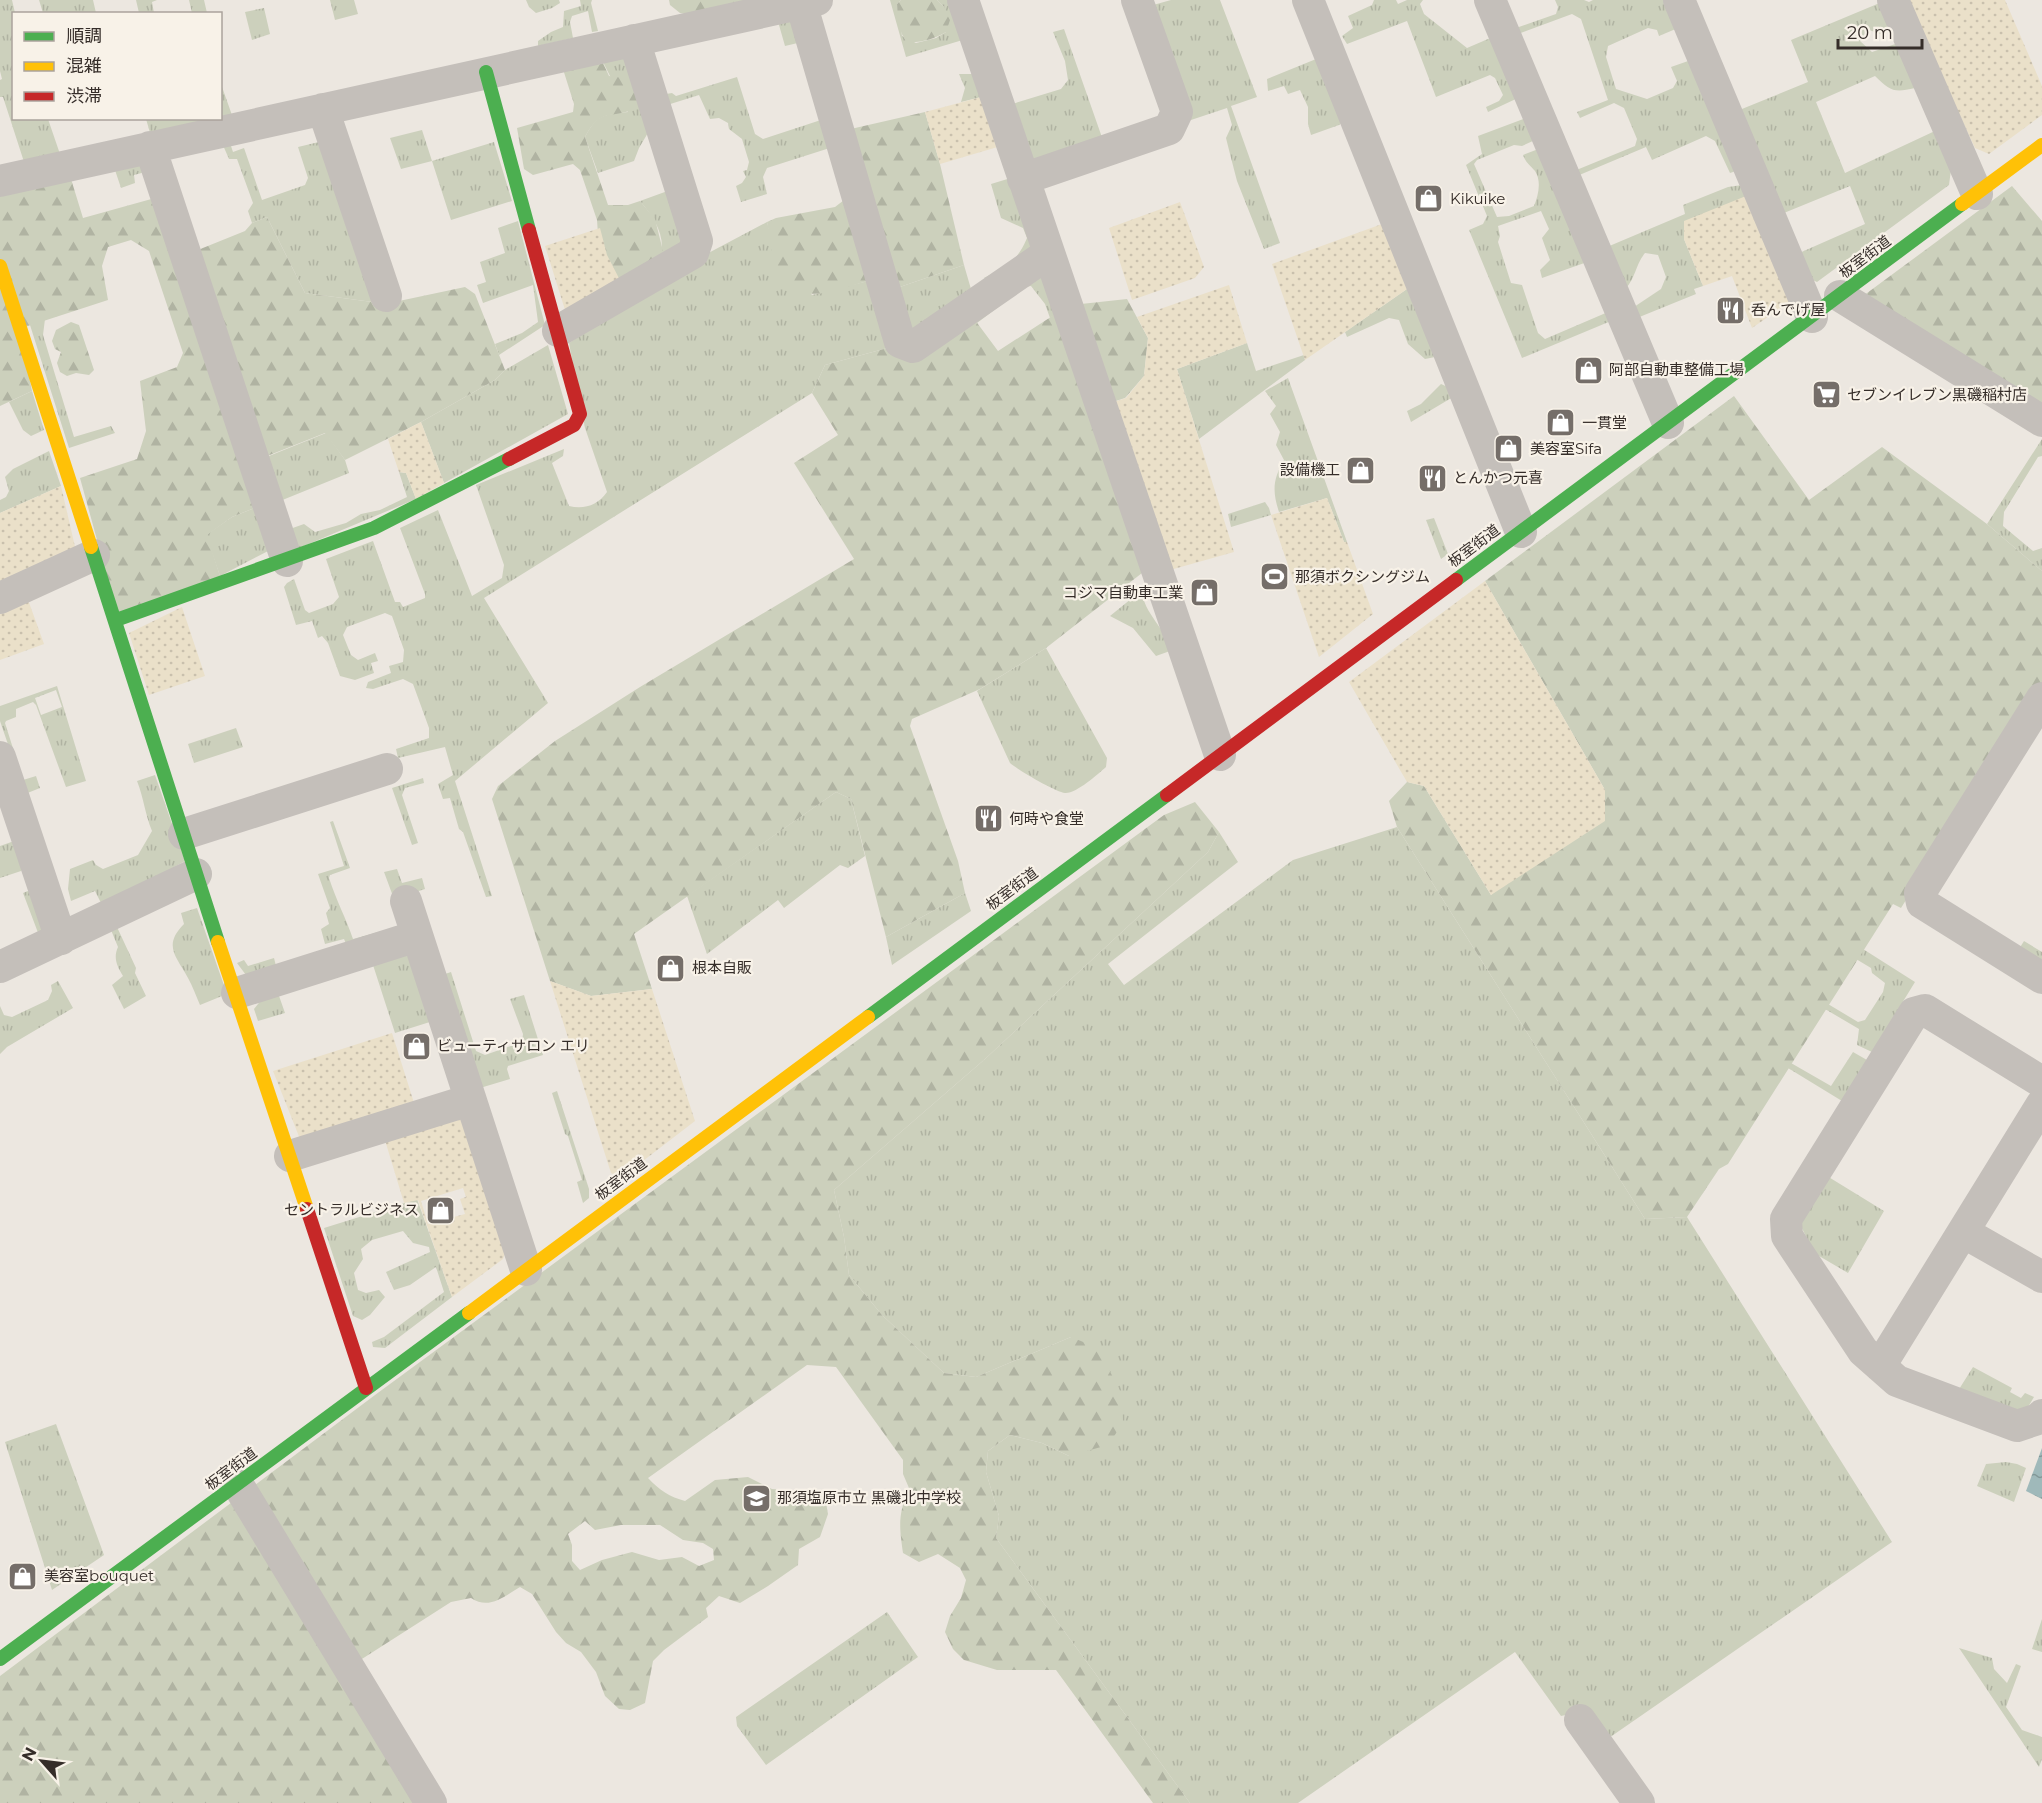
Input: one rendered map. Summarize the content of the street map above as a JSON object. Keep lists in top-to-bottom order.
{
  "streets": {
    "main road": ["板室街道"]
  },
  "places": {
    "shop": [
      "Kikuike",
      "阿部自動車整備工場",
      "一貫堂",
      "美容室Sifa",
      "設備機工",
      "コジマ自動車工業",
      "根本自販",
      "ビューティサロン エリ",
      "セントラルビジネス",
      "美容室bouquet"
    ],
    "restaurant": ["呑んでげ屋", "とんかつ元喜", "何時や食堂"],
    "supermarket": ["セブンイレブン黒磯稲村店"],
    "sports": ["那須ボクシングジム"],
    "school or university": ["那須塩原市立 黒磯北中学校"]
  },
  "legend": ["順調", "混雑", "渋滞"],
  "scale_bar": "20 m",
  "north": "top left"
}
